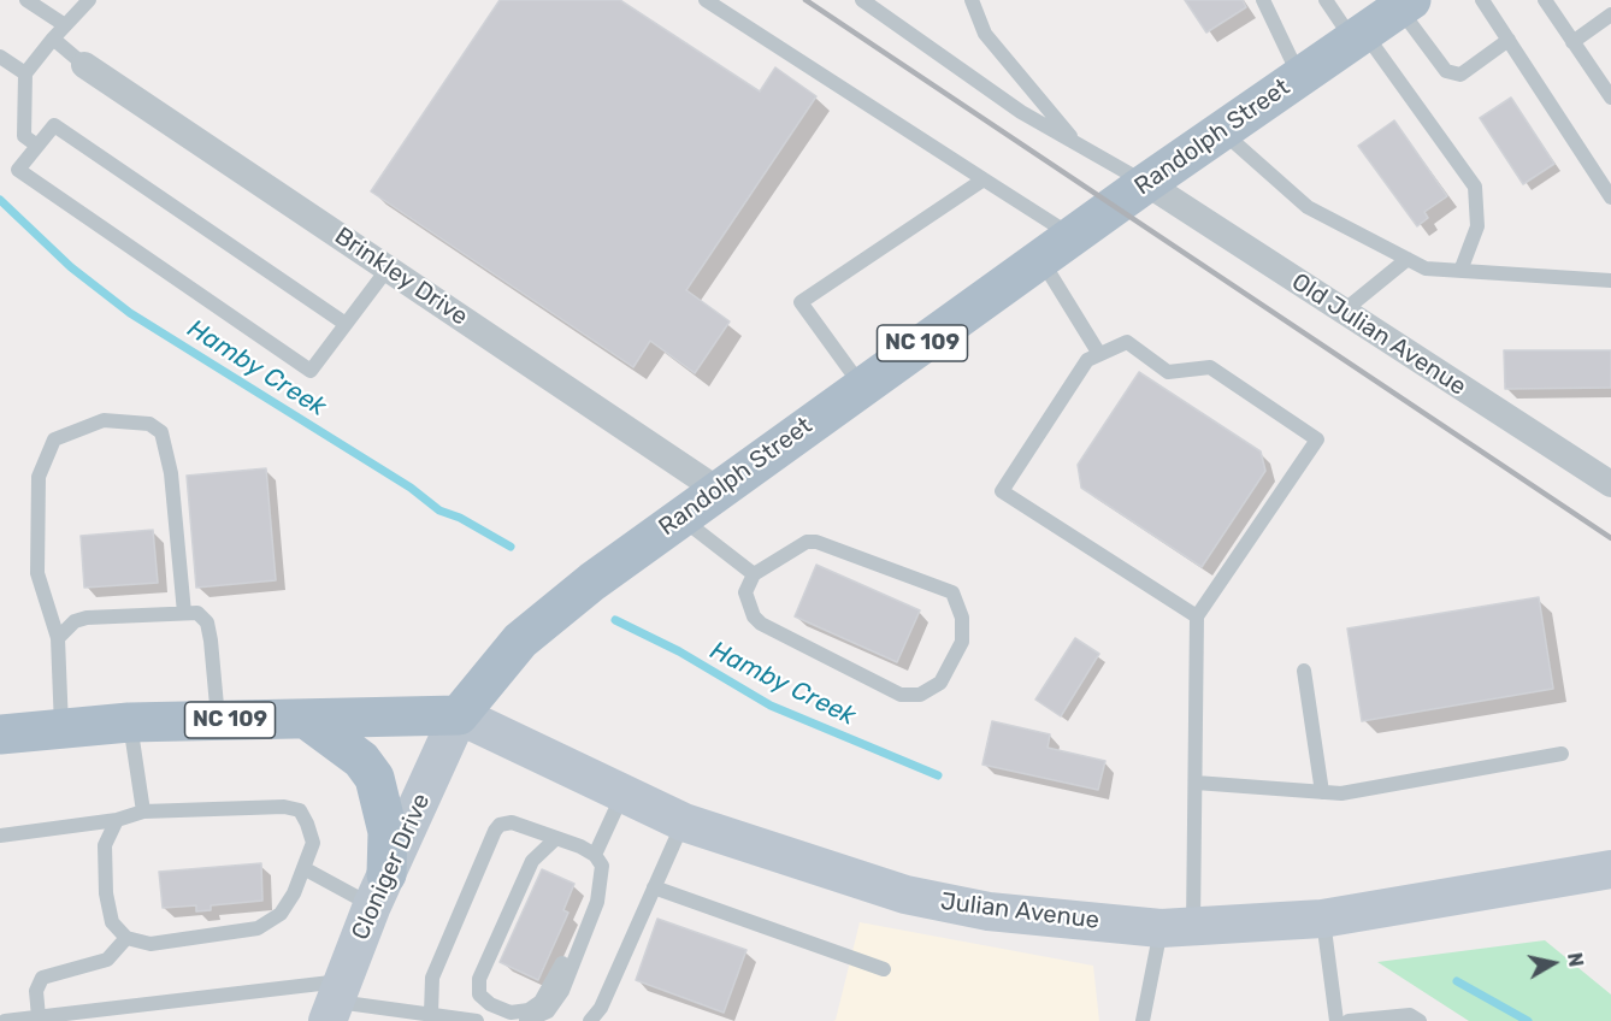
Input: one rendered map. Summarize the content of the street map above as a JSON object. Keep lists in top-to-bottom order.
{
  "streets": {
    "main road": ["Randolph Street", "NC 109"],
    "street": [
      "Brinkley Drive",
      "Old Julian Avenue",
      "Cloniger Drive",
      "Julian Avenue"
    ]
  },
  "crossings": [
    ["Randolph Street", "Brinkley Drive"],
    ["Randolph Street", "Old Julian Avenue"],
    ["Randolph Street", "NC 109"],
    ["Randolph Street", "Cloniger Drive"],
    ["Randolph Street", "Julian Avenue"],
    ["NC 109", "Cloniger Drive"],
    ["NC 109", "Julian Avenue"],
    ["Cloniger Drive", "Julian Avenue"]
  ],
  "water": ["Hamby Creek"],
  "north": "right"
}
